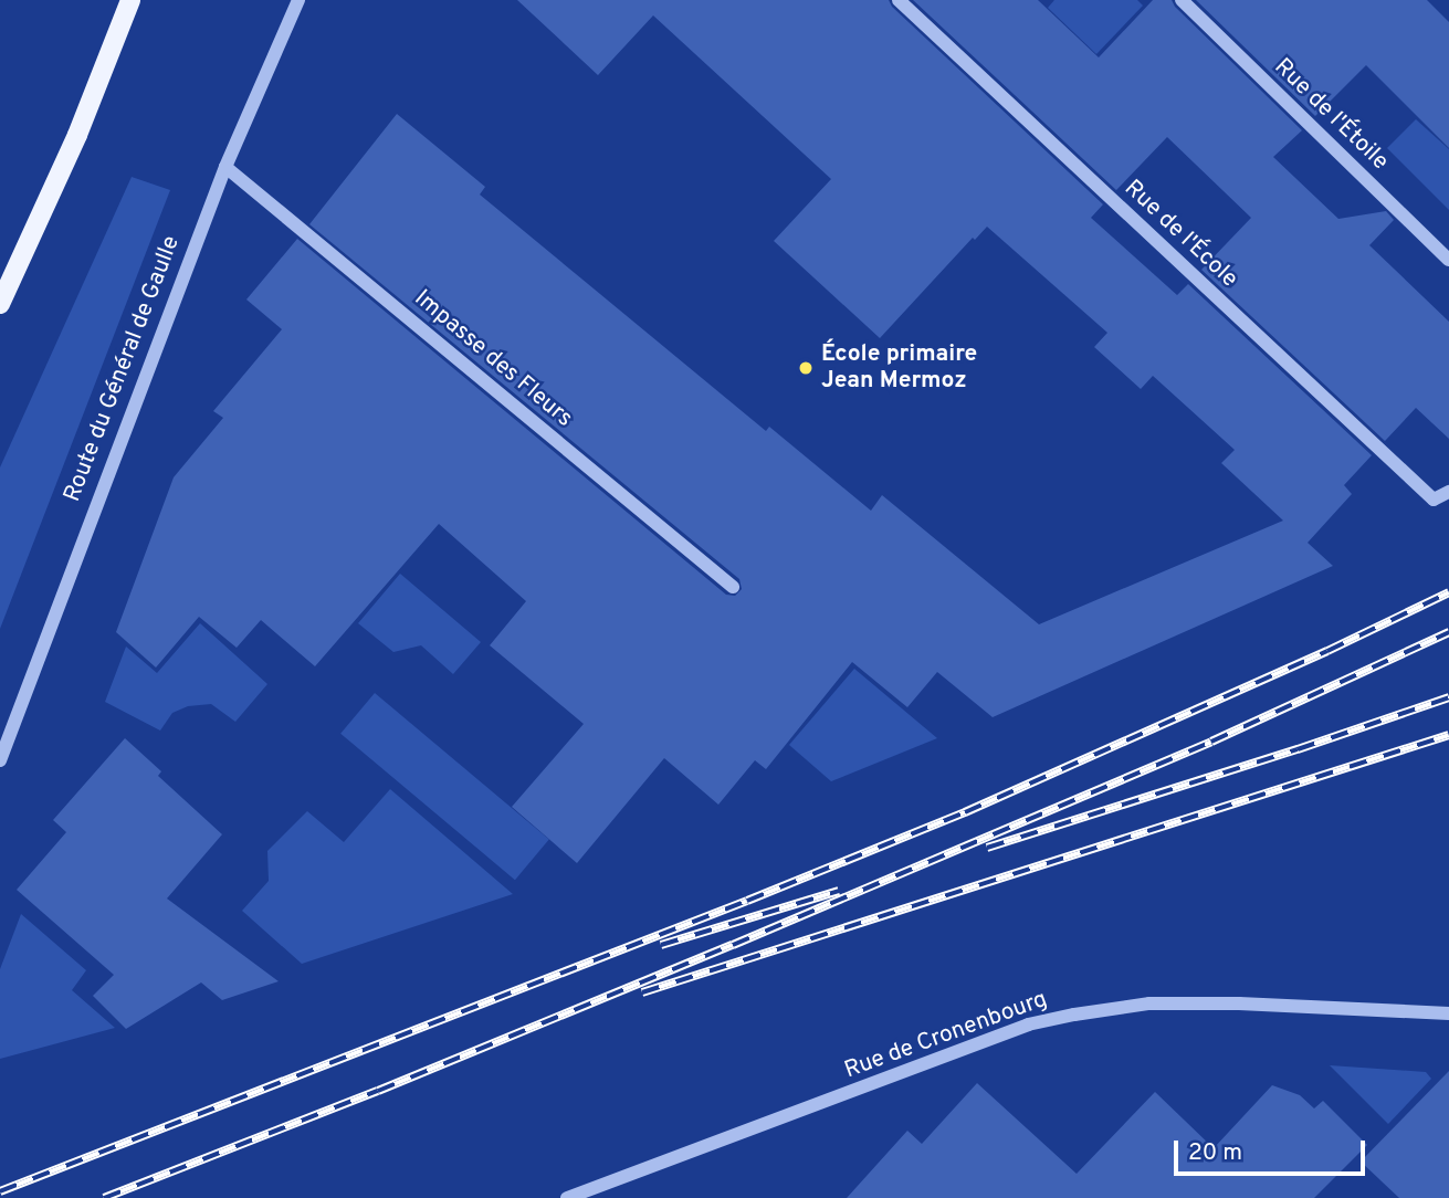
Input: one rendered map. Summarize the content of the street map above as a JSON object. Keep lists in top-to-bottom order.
{
  "streets": {
    "street": [
      "Rue de l'Étoile",
      "Rue de l'École",
      "Impasse des Fleurs",
      "Route du Général de Gaulle",
      "Rue de Cronenbourg"
    ]
  },
  "crossings": [
    ["Impasse des Fleurs", "Route du Général de Gaulle"]
  ],
  "places": ["École primaire Jean Mermoz"],
  "scale_bar": "20 m"
}
